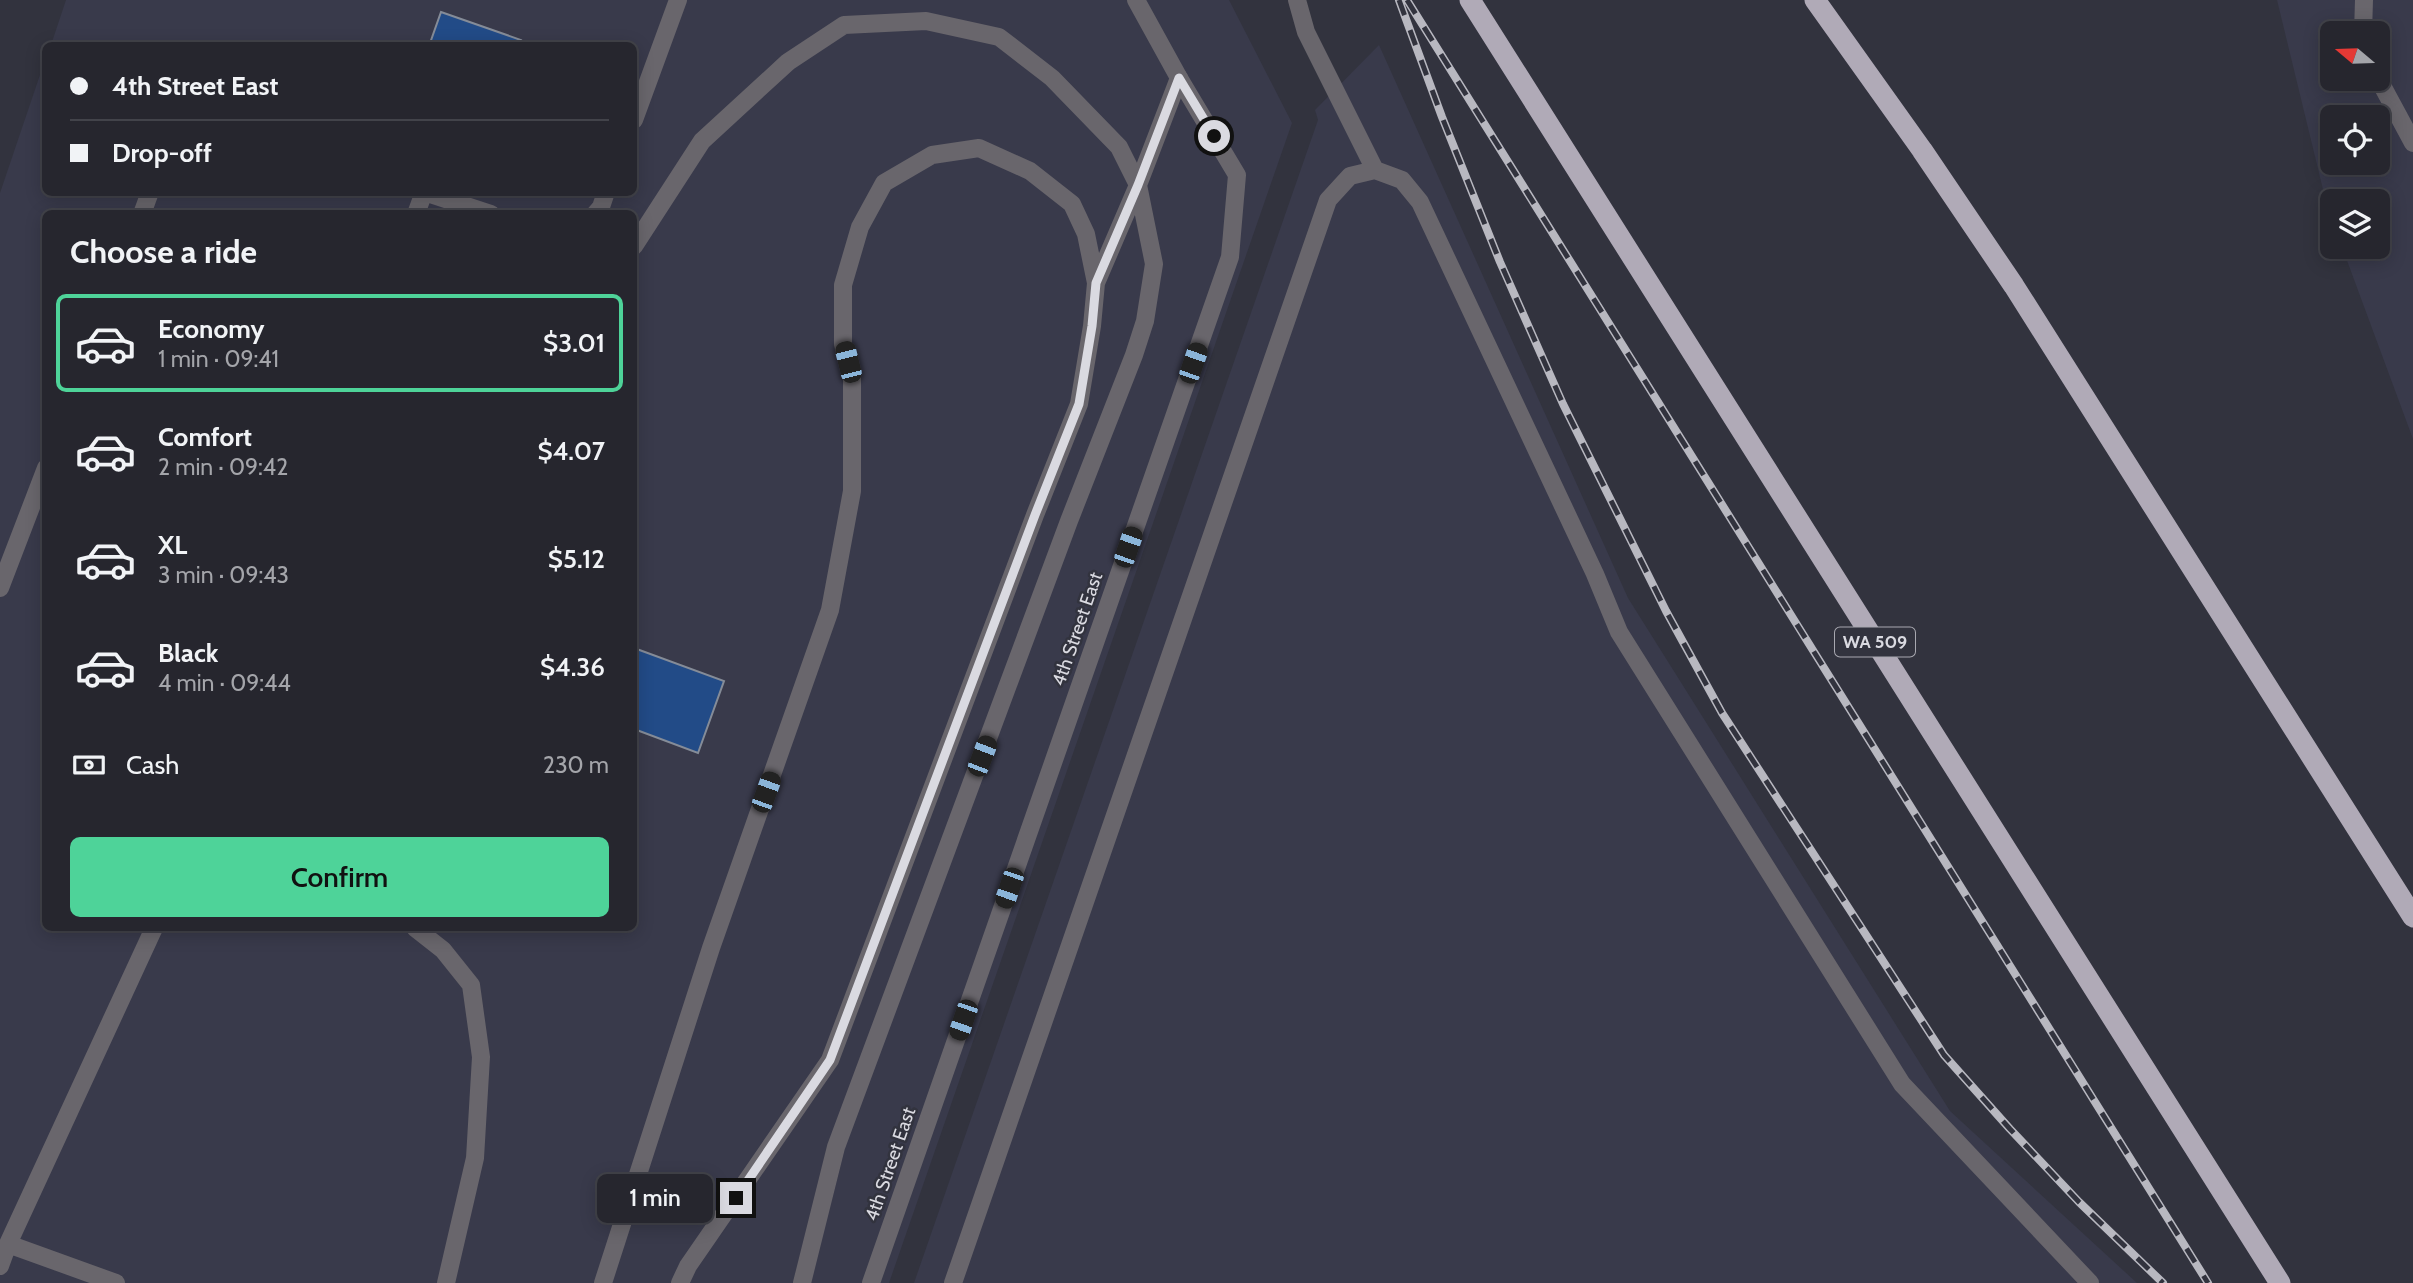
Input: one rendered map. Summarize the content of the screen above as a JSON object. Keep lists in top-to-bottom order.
{
  "streets": {
    "highway": ["WA 509"],
    "street": ["4th Street East"]
  },
  "north": "left",
  "page": {
    "banner": ["4th Street East", "Drop-off"],
    "heading": "Choose a ride",
    "list": [
      {
        "name": "Economy",
        "note": "1 min · 09:41",
        "value": "$3.01"
      },
      {
        "name": "Comfort",
        "note": "2 min · 09:42",
        "value": "$4.07"
      },
      {
        "name": "XL",
        "note": "3 min · 09:43",
        "value": "$5.12"
      },
      {
        "name": "Black",
        "note": "4 min · 09:44",
        "value": "$4.36"
      }
    ],
    "pay": ["Cash", "230 m"],
    "buttons": "Confirm",
    "bubble": "1 min"
  }
}
